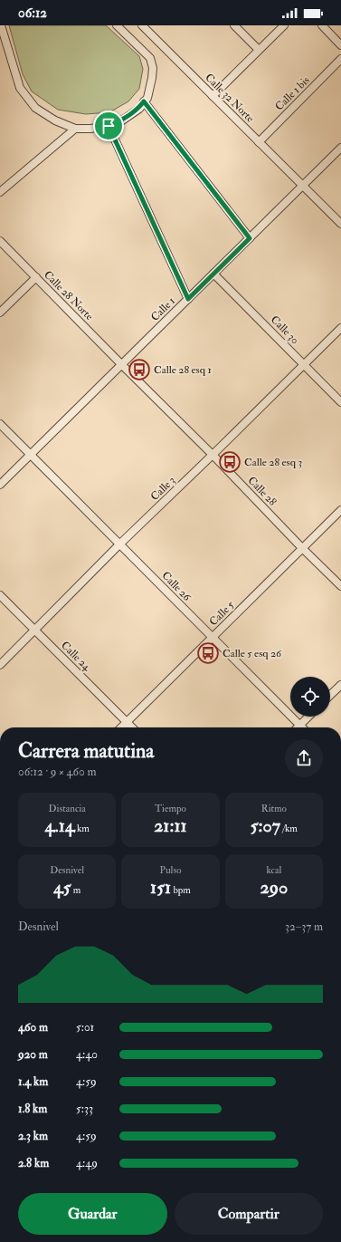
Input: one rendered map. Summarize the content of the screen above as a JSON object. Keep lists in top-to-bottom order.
{
  "streets": {
    "street": [
      "Calle 1 bis",
      "Calle 32 Norte",
      "Calle 28 Norte",
      "Calle 1",
      "Calle 30",
      "Calle 3",
      "Calle 28",
      "Calle 26",
      "Calle 5",
      "Calle 24"
    ]
  },
  "crossings": [
    ["Calle 1 bis", "Calle 32 Norte"],
    ["Calle 32 Norte", "Calle 1"],
    ["Calle 28 Norte", "Calle 1"],
    ["Calle 28 Norte", "Calle 28"],
    ["Calle 1", "Calle 30"],
    ["Calle 1", "Calle 28"],
    ["Calle 1", "Calle 26"],
    ["Calle 30", "Calle 3"],
    ["Calle 3", "Calle 28"],
    ["Calle 3", "Calle 26"],
    ["Calle 3", "Calle 24"],
    ["Calle 28", "Calle 5"],
    ["Calle 26", "Calle 5"],
    ["Calle 5", "Calle 24"]
  ],
  "places": {
    "bus stop": ["Calle 28 esq 1", "Calle 28 esq 3", "Calle 5 esq 26"]
  },
  "page": {
    "status": "06:12",
    "heading": ["Carrera matutina", "06:12 · 9 × 460 m"],
    "stats": [
      ["Distancia", "4.14 km"],
      ["Tiempo", "21:11"],
      ["Ritmo", "5:07 /km"],
      ["Desnivel", "45 m"],
      ["Pulso", "151 bpm"],
      ["kcal", "290"]
    ],
    "chart": ["Desnivel", "32–37 m"],
    "list": [
      {
        "name": "460 m",
        "note": "5:01"
      },
      {
        "name": "920 m",
        "note": "4:40"
      },
      {
        "name": "1.4 km",
        "note": "4:59"
      },
      {
        "name": "1.8 km",
        "note": "5:33"
      },
      {
        "name": "2.3 km",
        "note": "4:59"
      },
      {
        "name": "2.8 km",
        "note": "4:49"
      }
    ],
    "buttons": ["Guardar", "Compartir"]
  }
}
